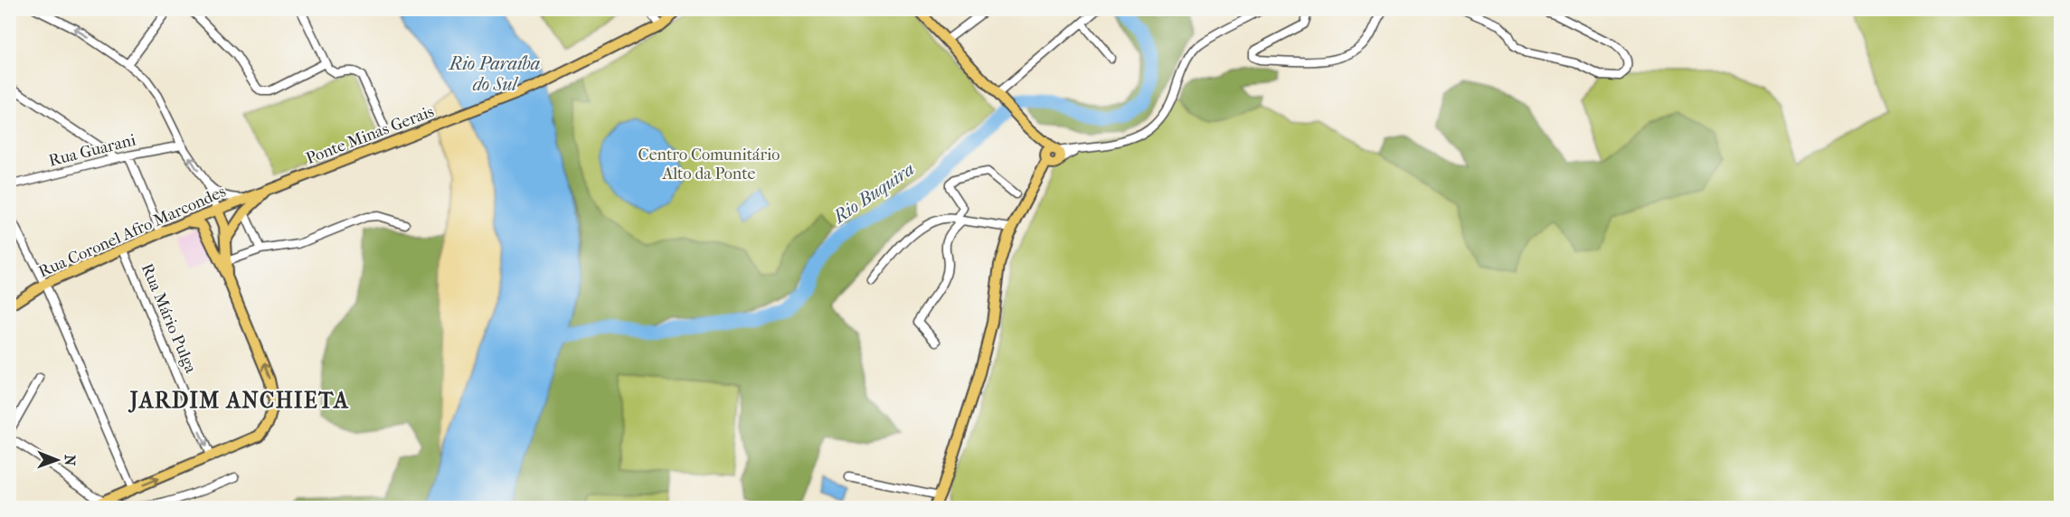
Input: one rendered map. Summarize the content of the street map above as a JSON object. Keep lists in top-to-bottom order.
{
  "streets": {
    "main road": ["Ponte Minas Gerais", "Rua Coronel Afro Marcondes"],
    "street": ["Rua Guarani", "Rua Mário Pulga"]
  },
  "crossings": [
    ["Ponte Minas Gerais", "Rua Coronel Afro Marcondes"],
    ["Rua Coronel Afro Marcondes", "Rua Mário Pulga"]
  ],
  "one_way": ["Rua Mário Pulga"],
  "districts": ["JARDIM ANCHIETA"],
  "water": ["Rio Paraíba do Sul", "Rio Buquira"],
  "parks": ["Centro Comunitário Alto da Ponte"],
  "north": "right"
}
